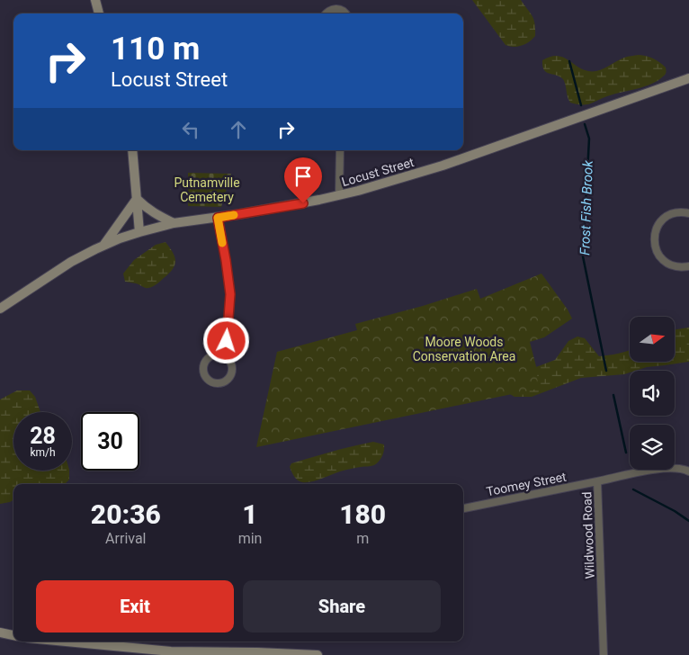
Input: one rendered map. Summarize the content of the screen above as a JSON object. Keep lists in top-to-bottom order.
{
  "streets": {
    "main road": ["Locust Street"],
    "street": ["Toomey Street", "Wildwood Road"]
  },
  "crossings": [
    ["Toomey Street", "Wildwood Road"]
  ],
  "water": ["Frost Fish Brook"],
  "parks": ["Putnamville Cemetery", "Moore Woods Conservation Area"],
  "north": "right",
  "page": {
    "turn": ["110 m", "Locust Street"],
    "speed": "28 km/h",
    "limit": "30",
    "eta": [
      "20:36",
      "Arrival",
      "1",
      "min",
      "180",
      "m"
    ],
    "buttons": ["Exit", "Share"]
  }
}
